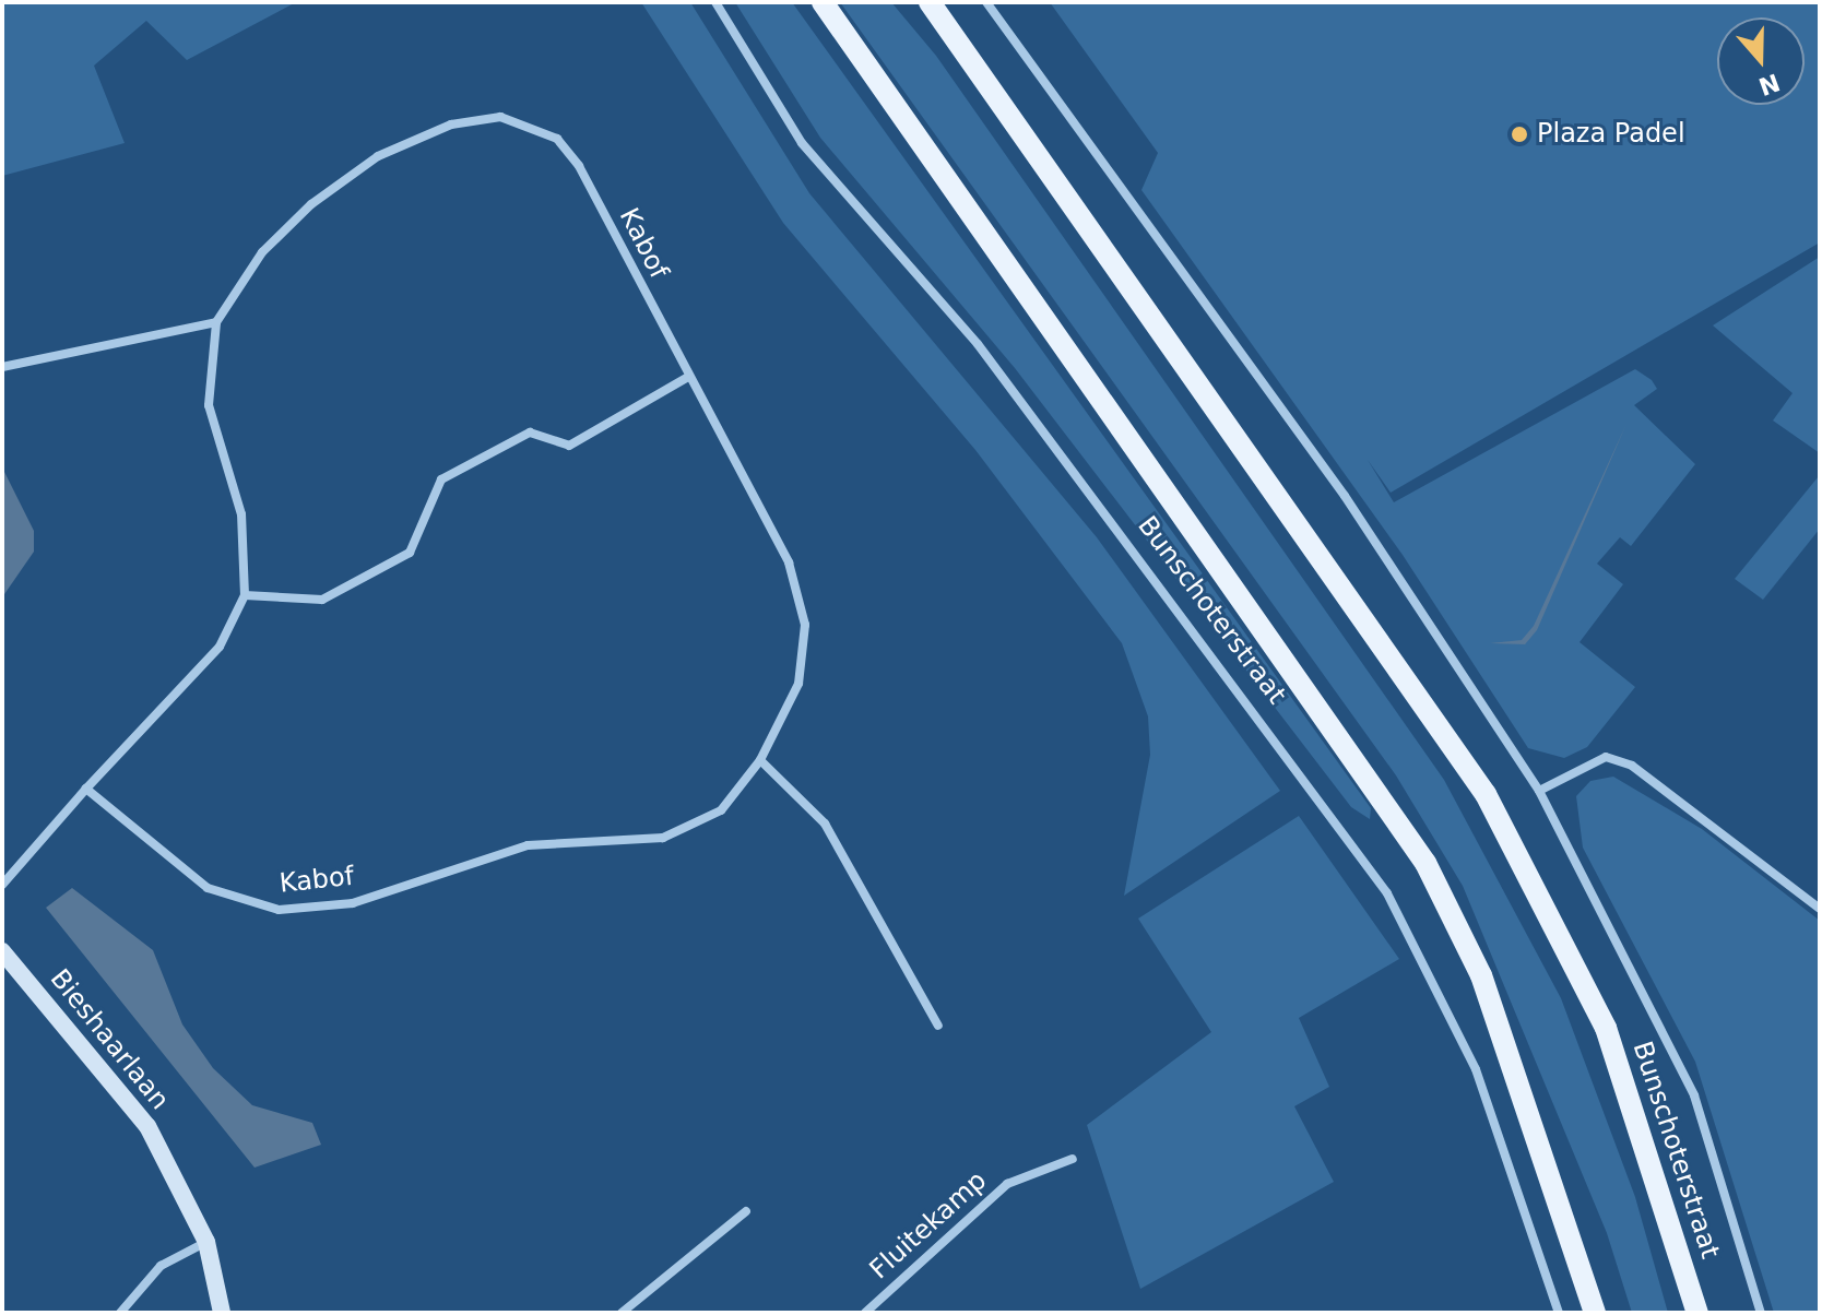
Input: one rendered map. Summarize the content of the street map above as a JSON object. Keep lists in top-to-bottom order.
{
  "streets": {
    "main road": ["Bunschoterstraat"],
    "street": ["Kabof", "Bieshaarlaan", "Fluitekamp"]
  },
  "places": ["Plaza Padel"],
  "north": "bottom"
}
